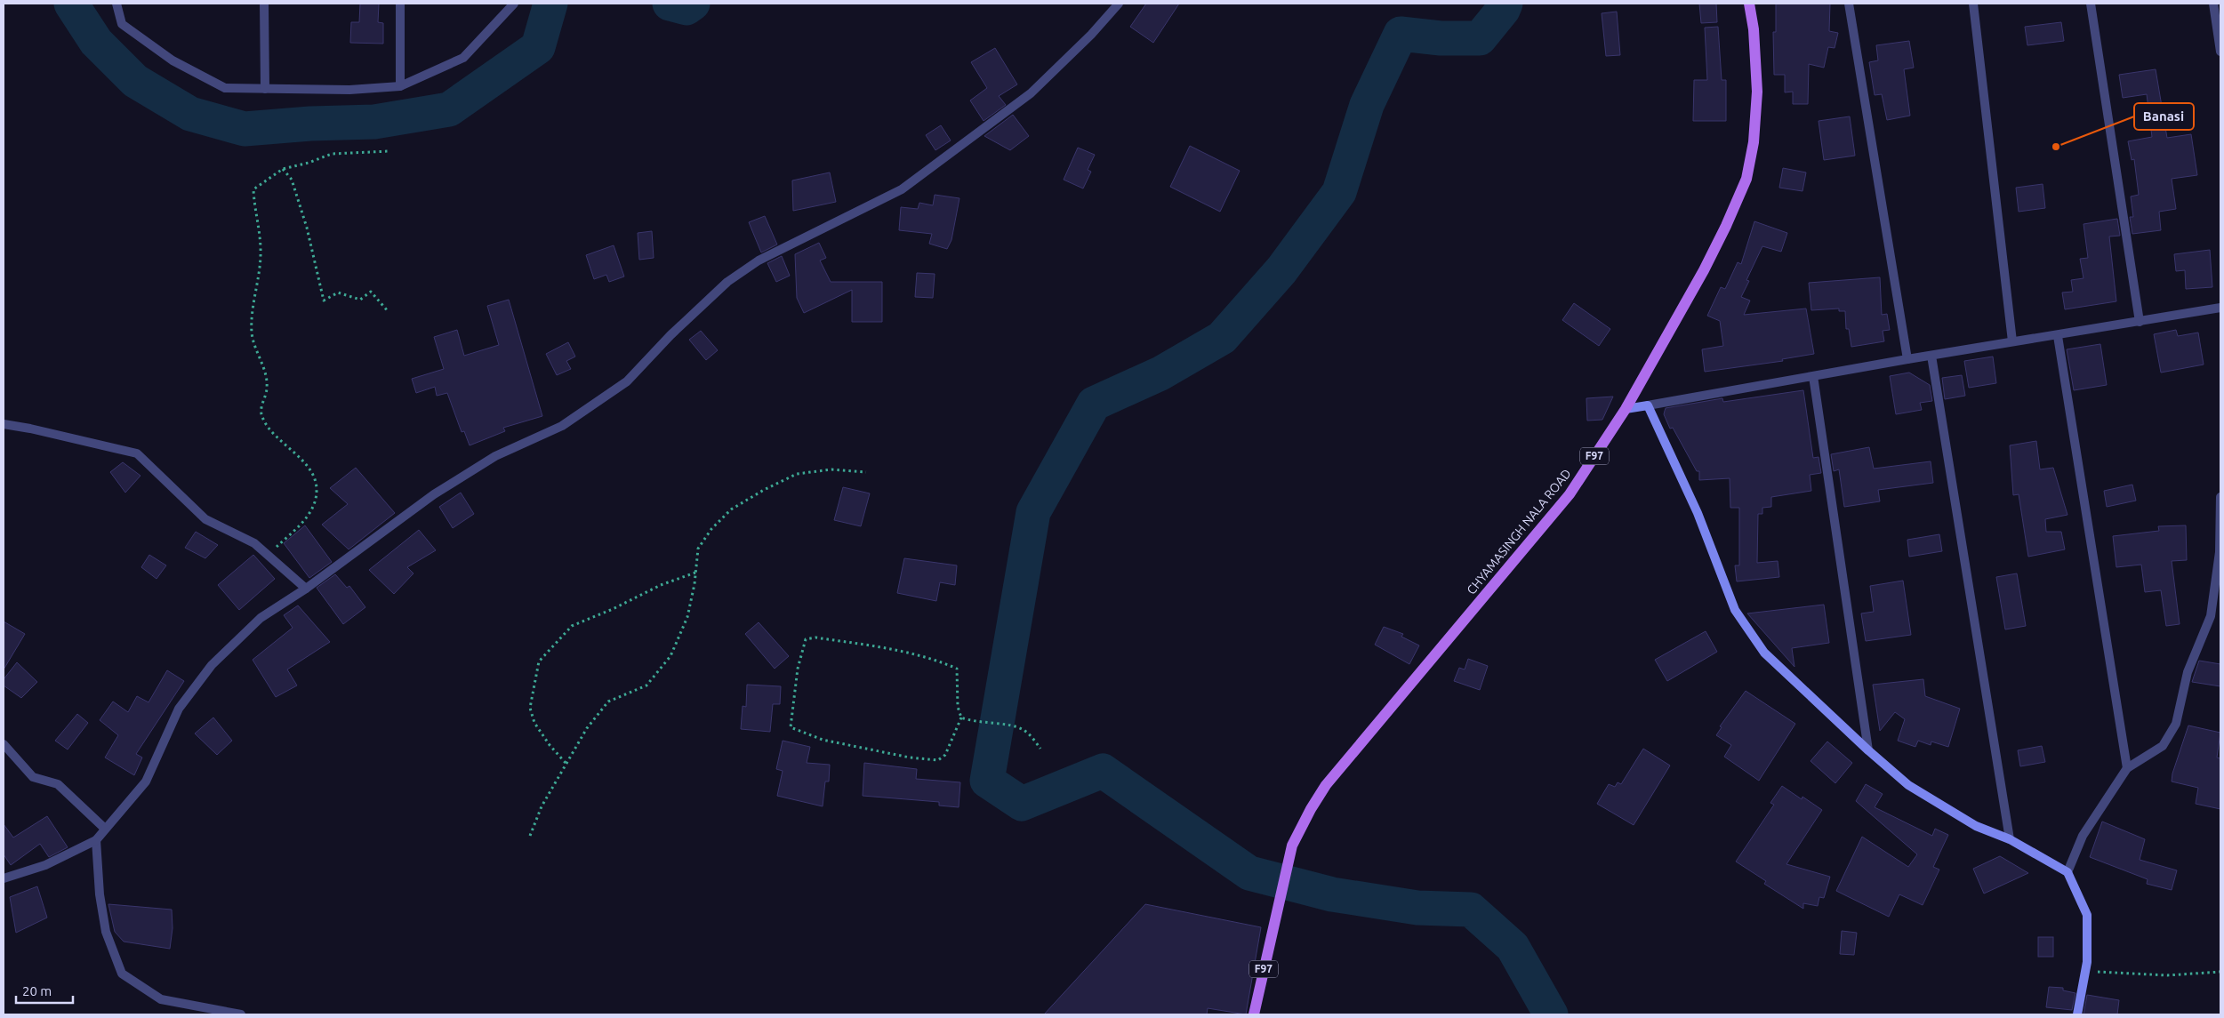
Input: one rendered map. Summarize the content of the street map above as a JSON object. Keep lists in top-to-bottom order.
{
  "streets": {
    "main road": ["F97", "CHYAMASINGH NALA ROAD"]
  },
  "places": ["Banasi"],
  "scale_bar": "20 m"
}
